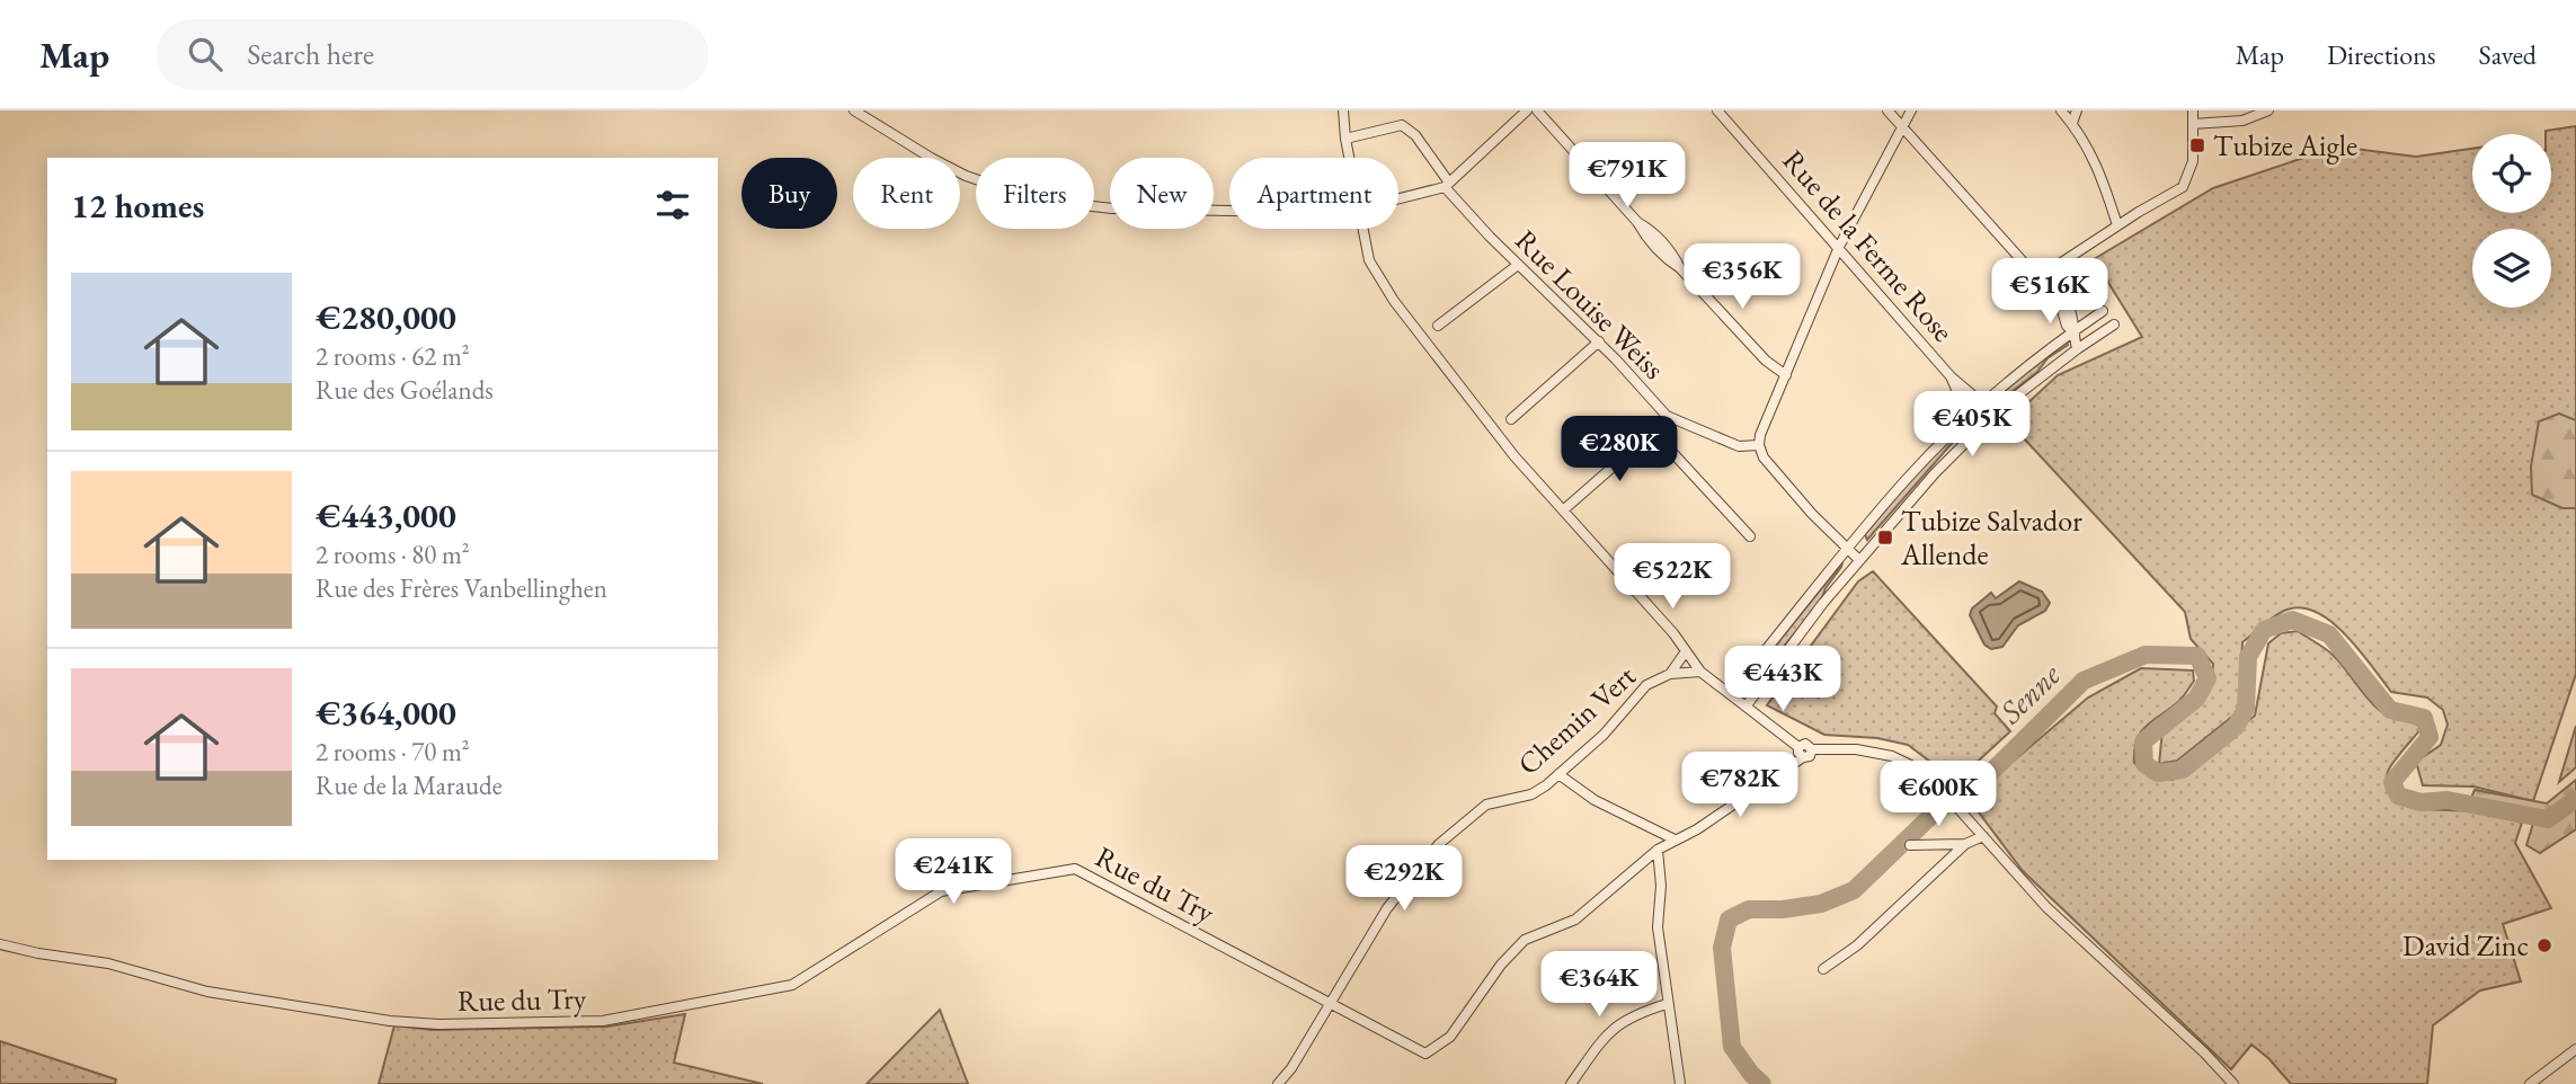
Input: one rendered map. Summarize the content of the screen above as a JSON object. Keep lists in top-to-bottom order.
{
  "streets": {
    "street": [
      "Rue de la Ferme Rose",
      "Rue Louise Weiss",
      "Chemin Vert",
      "Rue du Try"
    ]
  },
  "crossings": [
    ["Chemin Vert", "Rue du Try"]
  ],
  "water": ["Senne"],
  "places": {
    "transit": ["Tubize Aigle", "Tubize Salvador Allende"],
    "other": ["David Zinc"]
  },
  "page": {
    "header": "Map",
    "search": "Search here",
    "nav": ["Map", "Directions", "Saved"],
    "price": [
      "€791K",
      "€356K",
      "€516K",
      "€405K",
      "€280K",
      "€522K",
      "€443K",
      "€782K",
      "€600K",
      "€241K",
      "€292K",
      "€364K"
    ],
    "chip": [
      "Buy",
      "Rent",
      "Filters",
      "New",
      "Apartment"
    ],
    "heading": "12 homes",
    "list": [
      {
        "name": "€280,000",
        "note": "2 rooms · 62 m² · Rue des Goélands"
      },
      {
        "name": "€443,000",
        "note": "2 rooms · 80 m² · Rue des Frères Vanbellinghen"
      },
      {
        "name": "€364,000",
        "note": "2 rooms · 70 m² · Rue de la Maraude"
      }
    ]
  }
}
